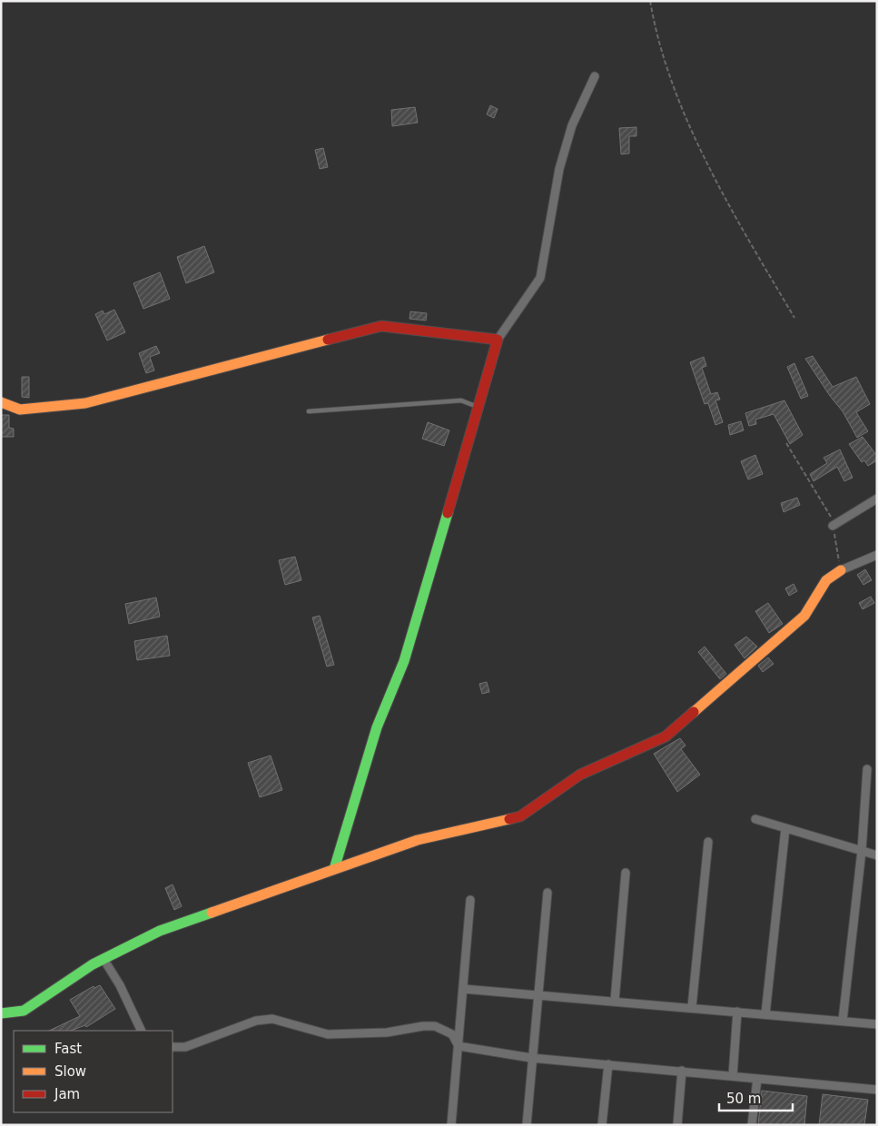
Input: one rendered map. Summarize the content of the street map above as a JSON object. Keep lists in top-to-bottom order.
{
  "legend": ["Fast", "Slow", "Jam"],
  "scale_bar": "50 m"
}
